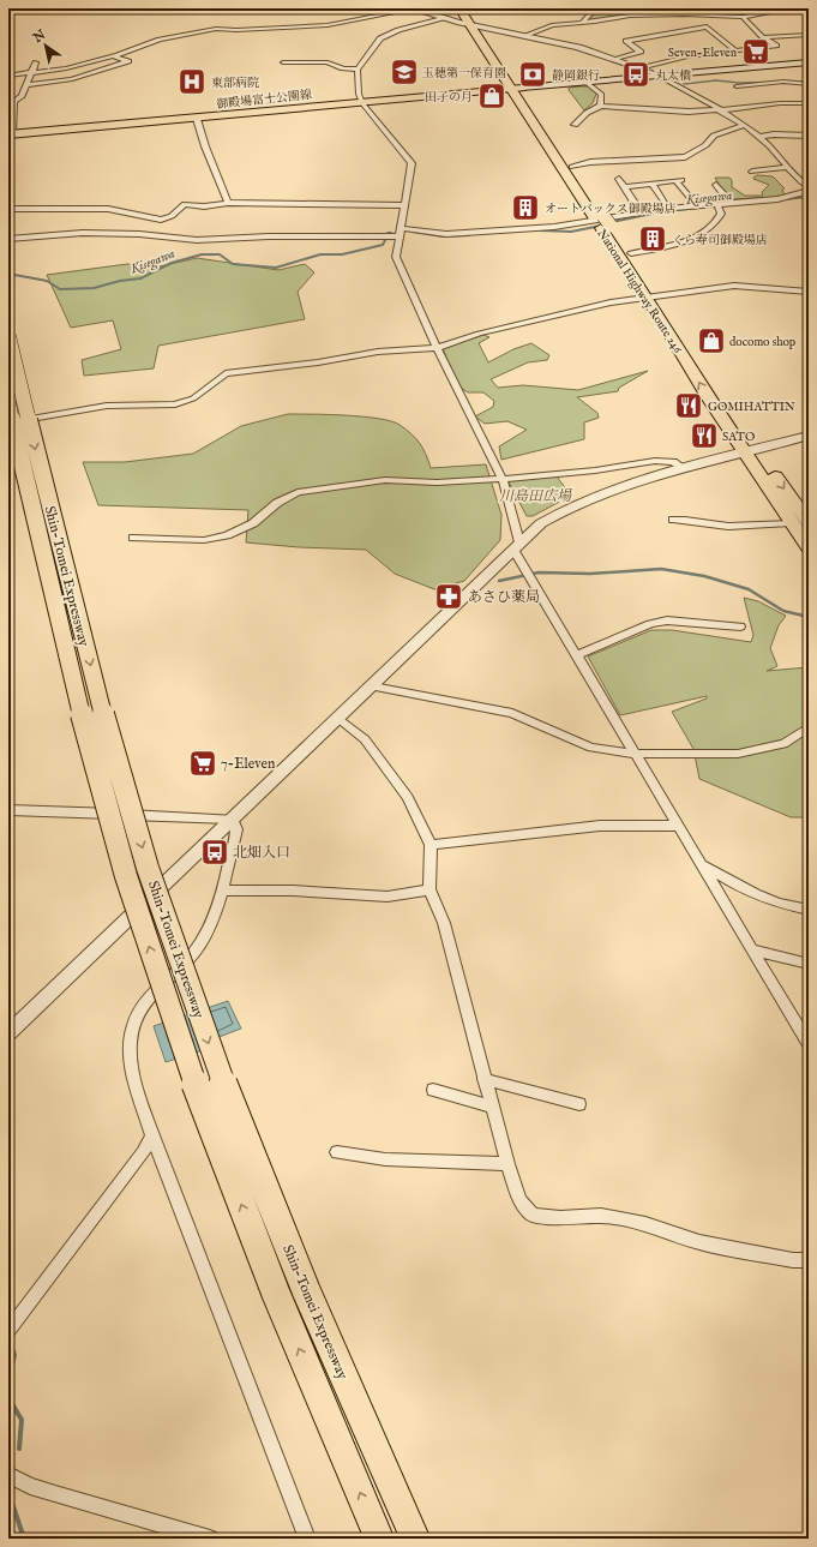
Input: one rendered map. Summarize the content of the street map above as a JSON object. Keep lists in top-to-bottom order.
{
  "streets": {
    "highway": ["National Highway Route 246", "Shin-Tomei Expressway"],
    "main road": ["御殿場富士公園線"]
  },
  "crossings": [
    ["御殿場富士公園線", "National Highway Route 246"]
  ],
  "water": ["Kisegawa"],
  "parks": ["川島田広場"],
  "places": {
    "supermarket": ["Seven-Eleven", "7-Eleven"],
    "school or university": ["玉穂第一保育園"],
    "bank": ["静岡銀行"],
    "bus stop": ["丸太橋", "北畑入口"],
    "hospital": ["東部病院"],
    "shop": ["田子の月", "docomo shop"],
    "building": ["オートバックス御殿場店", "くら寿司御殿場店"],
    "restaurant": ["GOMIHATTIN", "SATO"],
    "pharmacy": ["あさひ薬局"]
  },
  "north": "top left"
}
